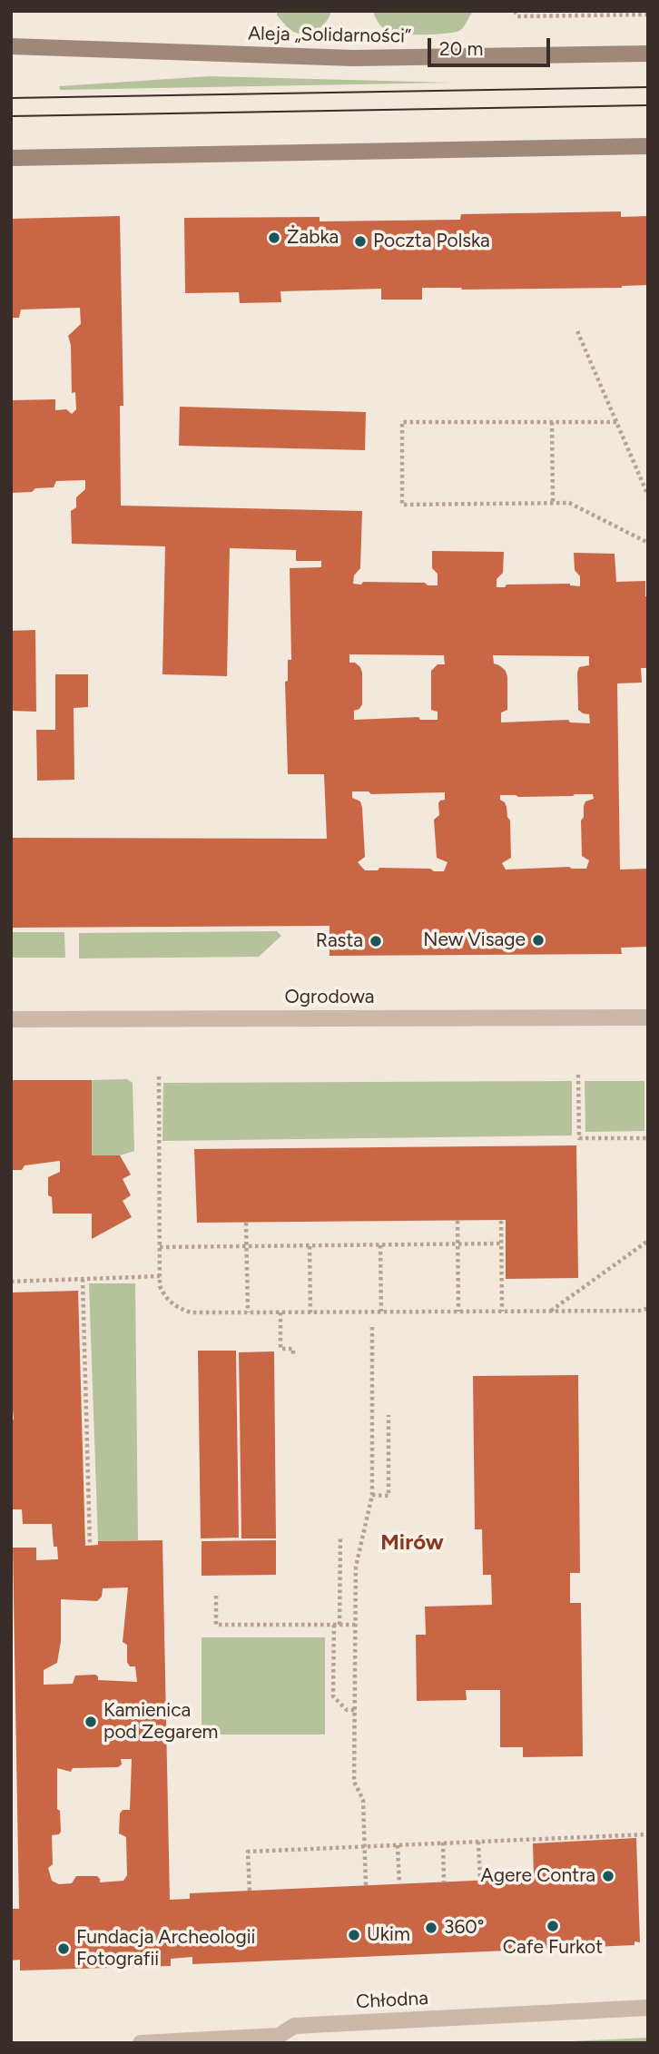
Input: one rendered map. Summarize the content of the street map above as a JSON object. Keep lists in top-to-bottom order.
{
  "streets": {
    "main road": ["Aleja „Solidarności”"],
    "street": ["Ogrodowa", "Chłodna"]
  },
  "districts": ["Mirów"],
  "places": [
    "Żabka",
    "Poczta Polska",
    "New Visage",
    "Rasta",
    "Kamienica pod Zegarem",
    "Agere Contra",
    "Cafe Furkot",
    "360°",
    "Ukim",
    "Fundacja Archeologii Fotografii"
  ],
  "scale_bar": "20 m"
}
